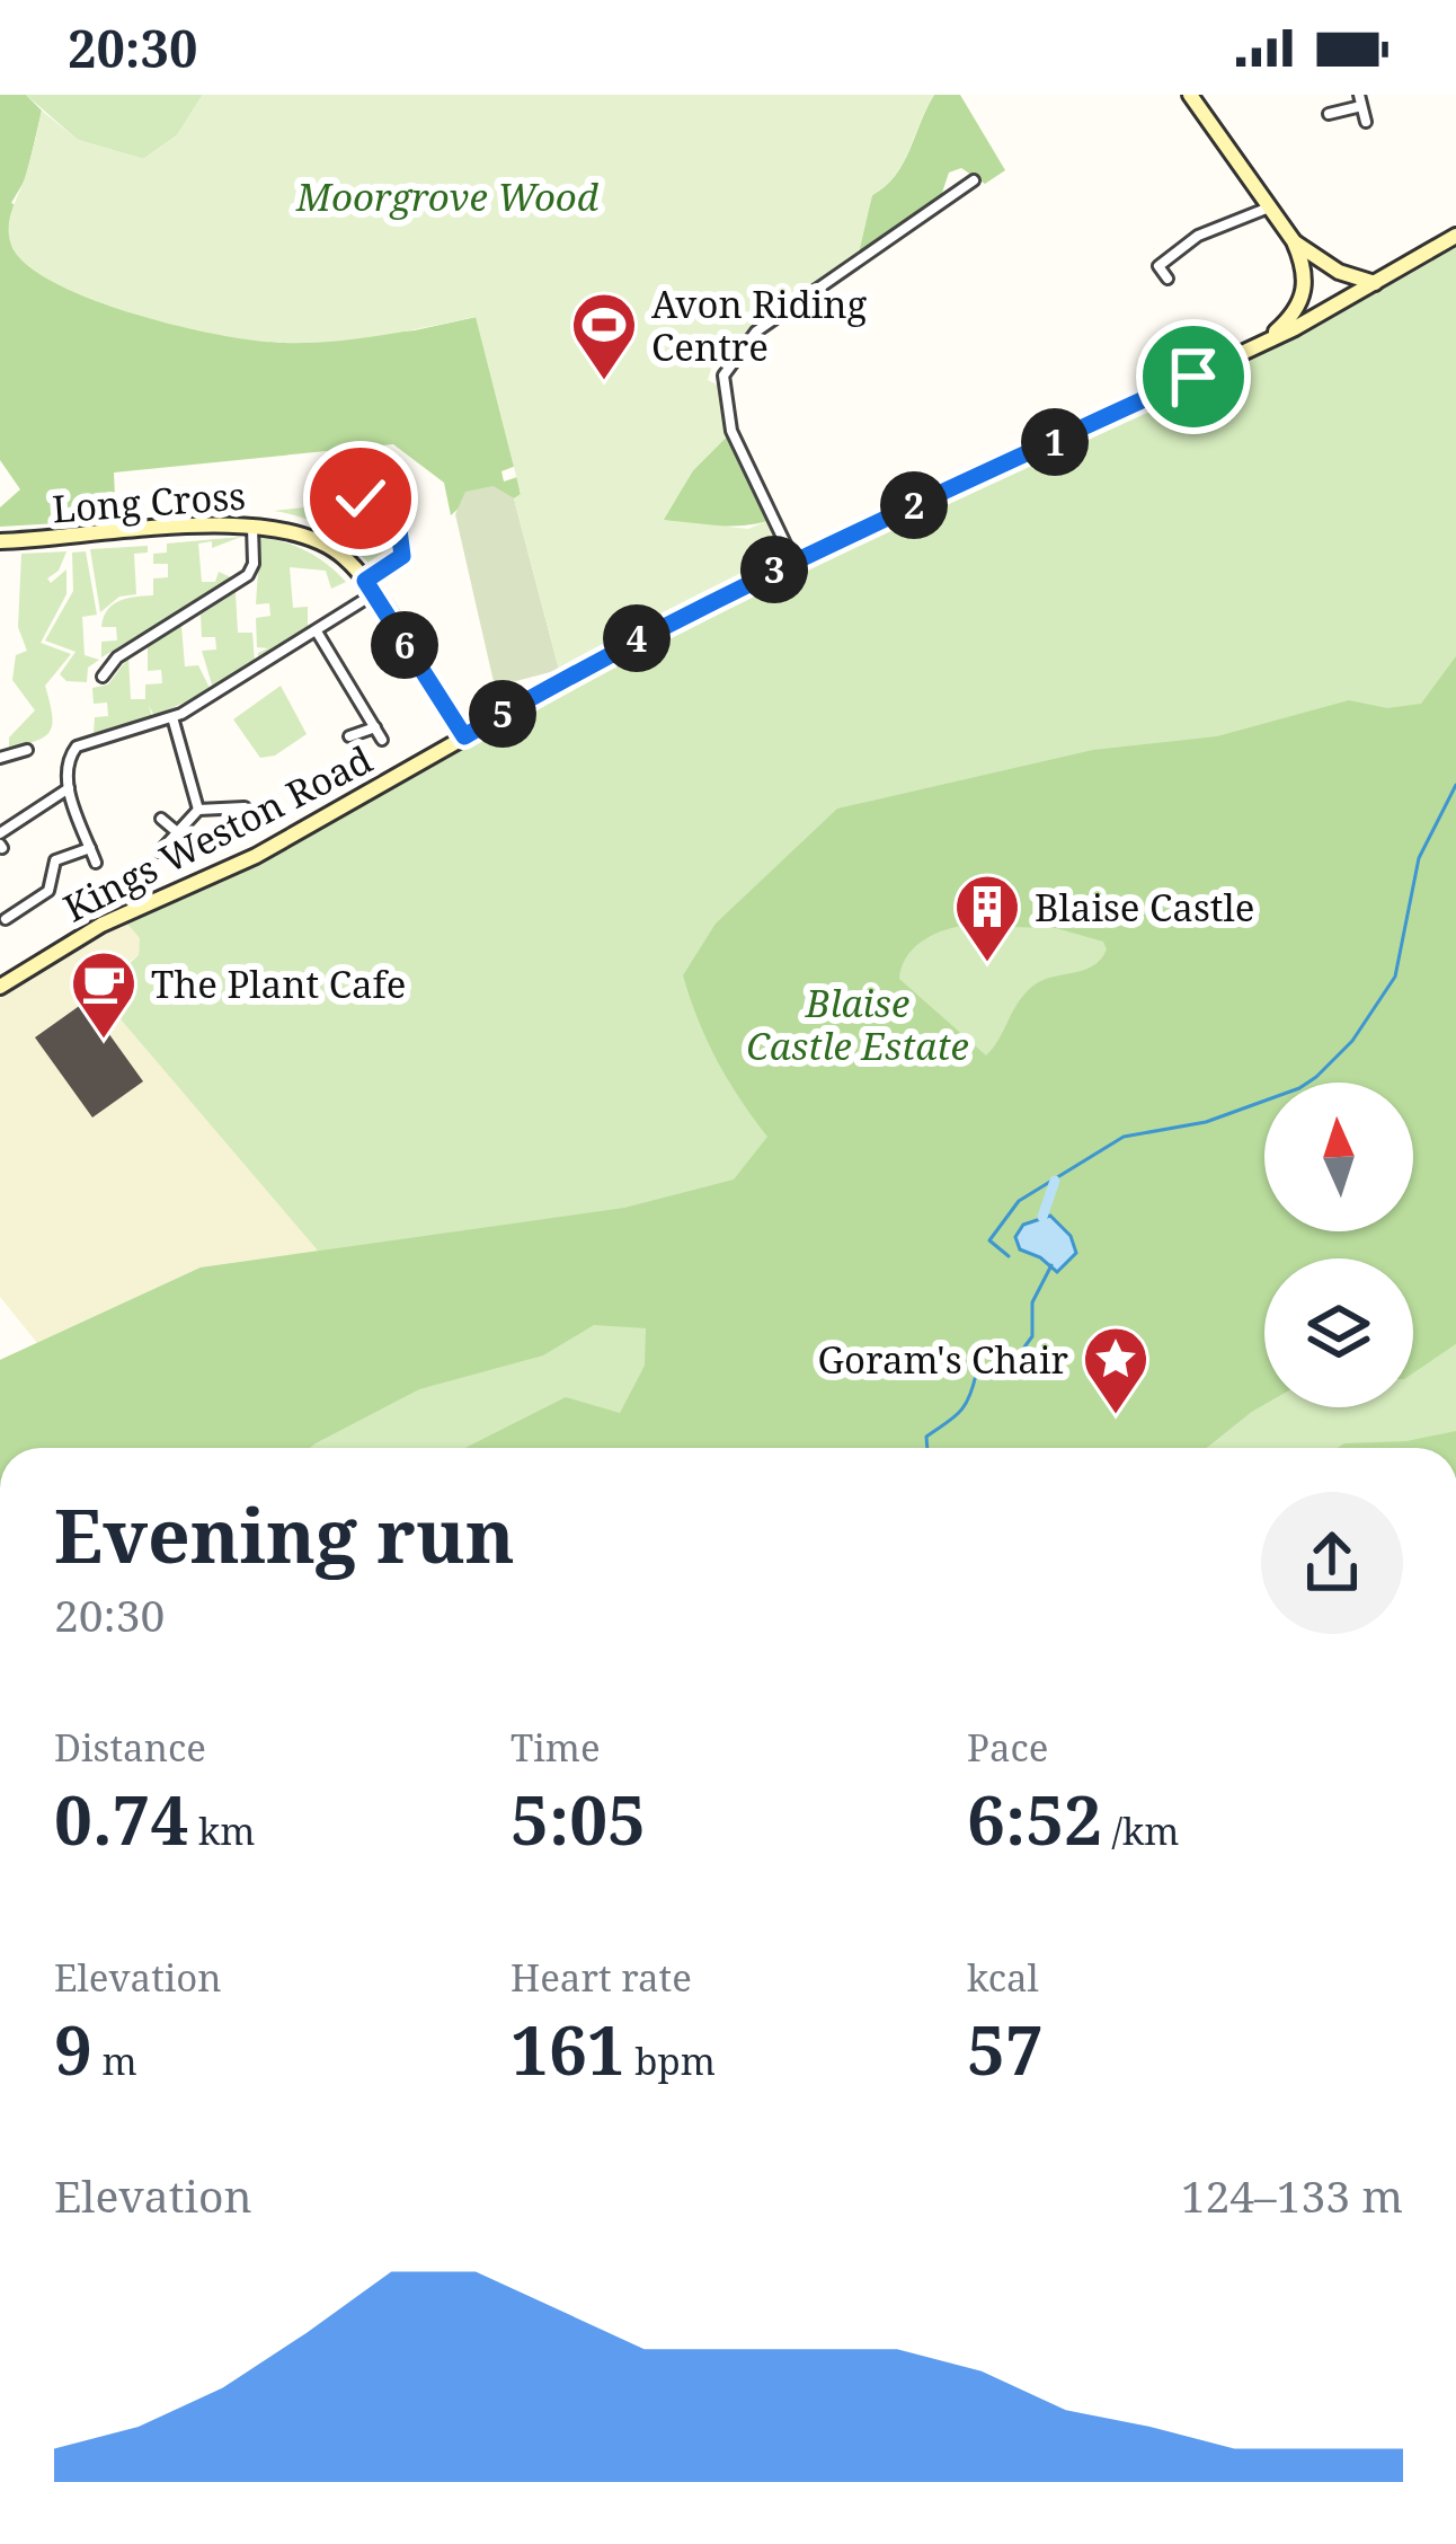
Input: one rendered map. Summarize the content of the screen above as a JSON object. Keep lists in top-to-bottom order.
{
  "streets": {
    "main road": ["Long Cross", "Kings Weston Road"]
  },
  "crossings": [
    ["Long Cross", "Kings Weston Road"]
  ],
  "parks": ["Moorgrove Wood", "Blaise Castle Estate"],
  "places": {
    "sports": ["Avon Riding Centre"],
    "building": ["Blaise Castle"],
    "cafe": ["The Plant Cafe"],
    "place": ["Goram's Chair"]
  },
  "north": "top",
  "page": {
    "status": "20:30",
    "pins": [
      "1",
      "2",
      "3",
      "4",
      "6",
      "5"
    ],
    "heading": ["Evening run", "20:30"],
    "stats": [
      ["Distance", "0.74 km"],
      ["Time", "5:05"],
      ["Pace", "6:52 /km"],
      ["Elevation", "9 m"],
      ["Heart rate", "161 bpm"],
      ["kcal", "57"]
    ],
    "chart": ["Elevation", "124–133 m"]
  }
}
